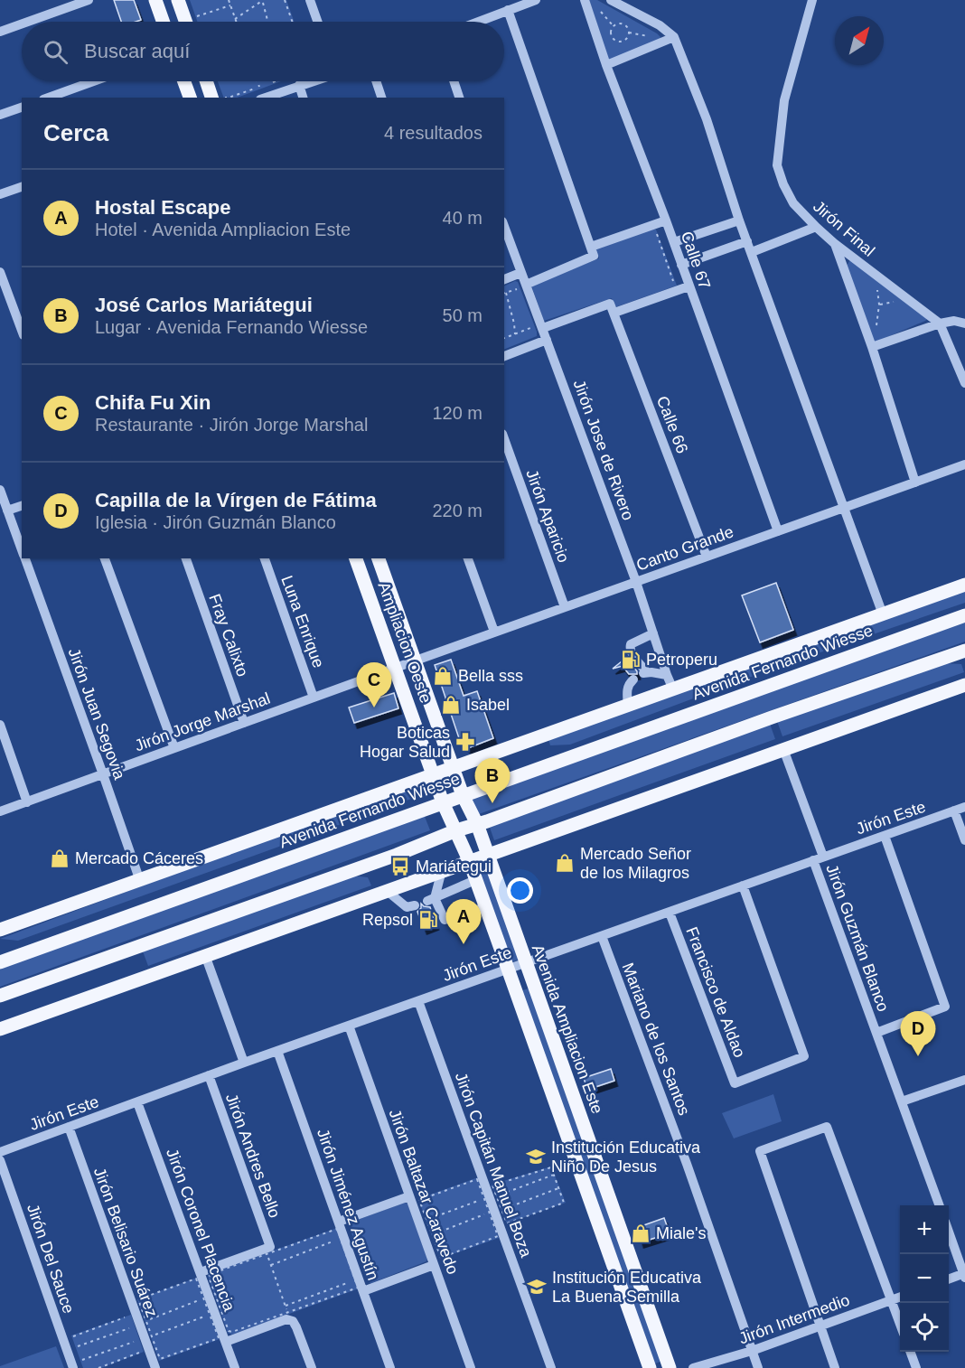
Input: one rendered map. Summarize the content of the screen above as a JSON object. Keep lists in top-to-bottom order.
{
  "streets": {
    "main road": ["Ampliacion Oeste", "Avenida Fernando Wiesse", "Avenida Ampliacion Este"],
    "street": [
      "Jirón Final",
      "Calle 67",
      "Calle 66",
      "Jirón Jose de Rivero",
      "Jirón Aparicio",
      "Canto Grande",
      "Luna Enrique",
      "Fray Calixto",
      "Jirón Juan Segovia",
      "Jirón Jorge Marshal",
      "Jirón Este",
      "Jirón Guzmán Blanco",
      "Francisco de Aldao",
      "Mariano de los Santos",
      "Jirón Andres Bello",
      "Jirón Capitán Manuel Boza",
      "Jirón Baltazar Caravedo",
      "Jirón Jiménez Agustín",
      "Jirón Coronel Placencia",
      "Jirón Belisario Suárez",
      "Jirón Del Sauce",
      "Jirón Intermedio"
    ]
  },
  "crossings": [
    ["Calle 67", "Canto Grande"],
    ["Calle 66", "Canto Grande"],
    ["Jirón Jose de Rivero", "Canto Grande"],
    ["Jirón Jose de Rivero", "Avenida Fernando Wiesse"],
    ["Jirón Aparicio", "Canto Grande"],
    ["Canto Grande", "Ampliacion Oeste"],
    ["Canto Grande", "Jirón Jorge Marshal"],
    ["Luna Enrique", "Jirón Jorge Marshal"],
    ["Fray Calixto", "Jirón Jorge Marshal"],
    ["Ampliacion Oeste", "Avenida Fernando Wiesse"],
    ["Ampliacion Oeste", "Jirón Jorge Marshal"],
    ["Ampliacion Oeste", "Avenida Ampliacion Este"],
    ["Avenida Fernando Wiesse", "Jirón Juan Segovia"],
    ["Jirón Juan Segovia", "Jirón Jorge Marshal"],
    ["Jirón Este", "Jirón Guzmán Blanco"],
    ["Jirón Este", "Francisco de Aldao"],
    ["Jirón Este", "Avenida Ampliacion Este"],
    ["Jirón Este", "Mariano de los Santos"],
    ["Jirón Este", "Jirón Andres Bello"],
    ["Jirón Este", "Jirón Capitán Manuel Boza"],
    ["Jirón Este", "Jirón Baltazar Caravedo"],
    ["Jirón Este", "Jirón Jiménez Agustín"],
    ["Jirón Este", "Jirón Coronel Placencia"],
    ["Jirón Este", "Jirón Belisario Suárez"],
    ["Mariano de los Santos", "Jirón Intermedio"]
  ],
  "places": {
    "fuel station": ["Petroperu", "Repsol"],
    "shop": [
      "Bella sss",
      "Isabel",
      "Mercado Cáceres",
      "Mercado Señor de los Milagros",
      "Miale's"
    ],
    "pharmacy": ["Boticas Hogar Salud"],
    "bus stop": ["Mariátegui"],
    "school or university": ["Institución Educativa Niño De Jesus", "Institución Educativa La Buena Semilla"]
  },
  "north": "top right",
  "page": {
    "search": "Buscar aquí",
    "heading": ["Cerca", "4 resultados"],
    "list": [
      {
        "mark": "A",
        "name": "Hostal Escape",
        "note": "Hotel · Avenida Ampliacion Este",
        "value": "40 m"
      },
      {
        "mark": "B",
        "name": "José Carlos Mariátegui",
        "note": "Lugar · Avenida Fernando Wiesse",
        "value": "50 m"
      },
      {
        "mark": "C",
        "name": "Chifa Fu Xin",
        "note": "Restaurante · Jirón Jorge Marshal",
        "value": "120 m"
      },
      {
        "mark": "D",
        "name": "Capilla de la Vírgen de Fátima",
        "note": "Iglesia · Jirón Guzmán Blanco",
        "value": "220 m"
      }
    ],
    "pins": [
      "C",
      "B",
      "A",
      "D"
    ],
    "map_buttons": ["+", "−"]
  }
}
